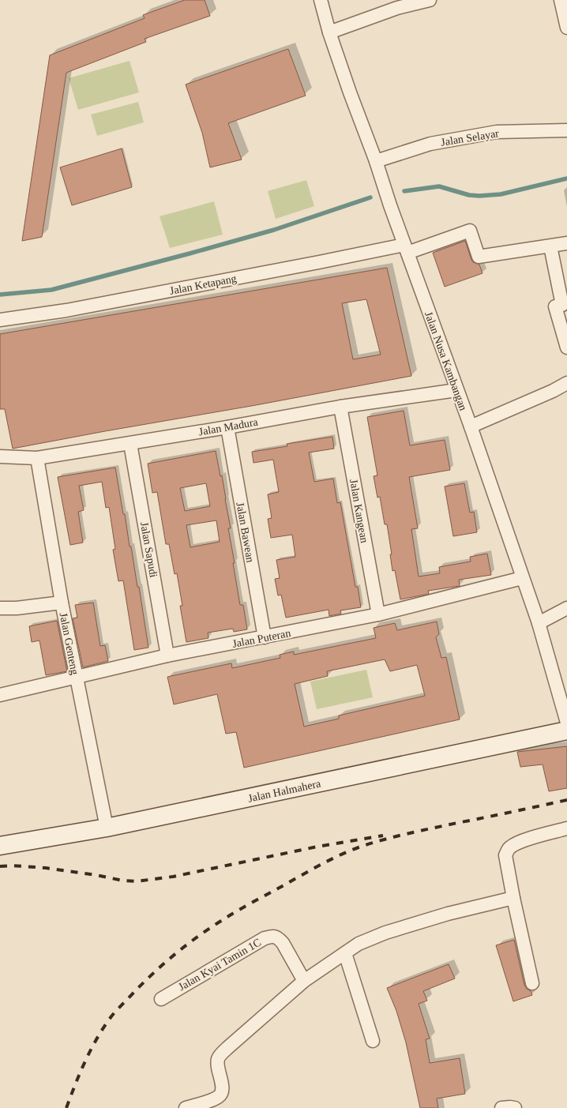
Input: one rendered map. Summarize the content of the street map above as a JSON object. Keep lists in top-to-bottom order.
{
  "streets": {
    "street": [
      "Jalan Selayar",
      "Jalan Ketapang",
      "Jalan Nusa Kambangan",
      "Jalan Madura",
      "Jalan Kangean",
      "Jalan Bawean",
      "Jalan Sapudi",
      "Jalan Puteran",
      "Jalan Genteng",
      "Jalan Halmahera",
      "Jalan Kyai Tamin 1C"
    ]
  },
  "crossings": [
    ["Jalan Selayar", "Jalan Nusa Kambangan"],
    ["Jalan Ketapang", "Jalan Nusa Kambangan"],
    ["Jalan Nusa Kambangan", "Jalan Madura"],
    ["Jalan Nusa Kambangan", "Jalan Puteran"],
    ["Jalan Madura", "Jalan Kangean"],
    ["Jalan Madura", "Jalan Bawean"],
    ["Jalan Madura", "Jalan Sapudi"],
    ["Jalan Madura", "Jalan Genteng"],
    ["Jalan Kangean", "Jalan Puteran"],
    ["Jalan Bawean", "Jalan Puteran"],
    ["Jalan Sapudi", "Jalan Puteran"],
    ["Jalan Puteran", "Jalan Genteng"],
    ["Jalan Genteng", "Jalan Halmahera"]
  ]
}
